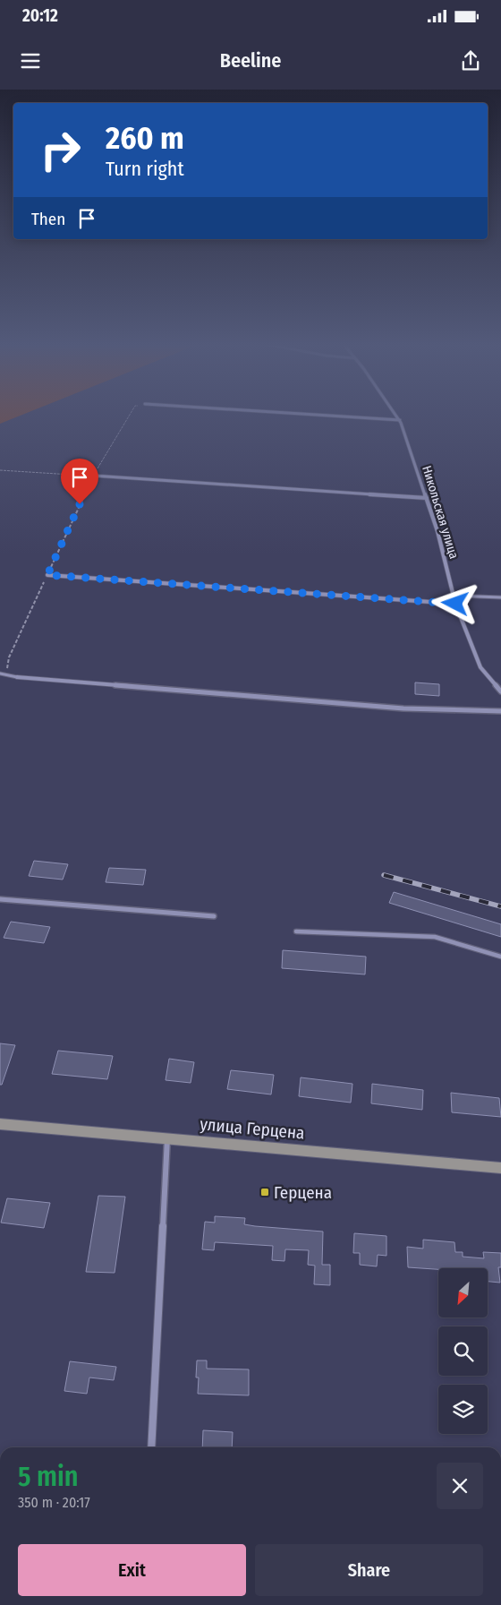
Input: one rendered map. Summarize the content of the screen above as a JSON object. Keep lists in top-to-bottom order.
{
  "streets": {
    "main road": ["улица Герцена"],
    "street": ["Никольская улица"]
  },
  "places": {
    "transit": ["Герцена"]
  },
  "north": "bottom left",
  "page": {
    "status": "20:12",
    "header": "Beeline",
    "turn": ["260 m", "Turn right"],
    "then": "Then",
    "heading": ["5 min", "350 m · 20:17"],
    "buttons": ["Exit", "Share"]
  }
}
